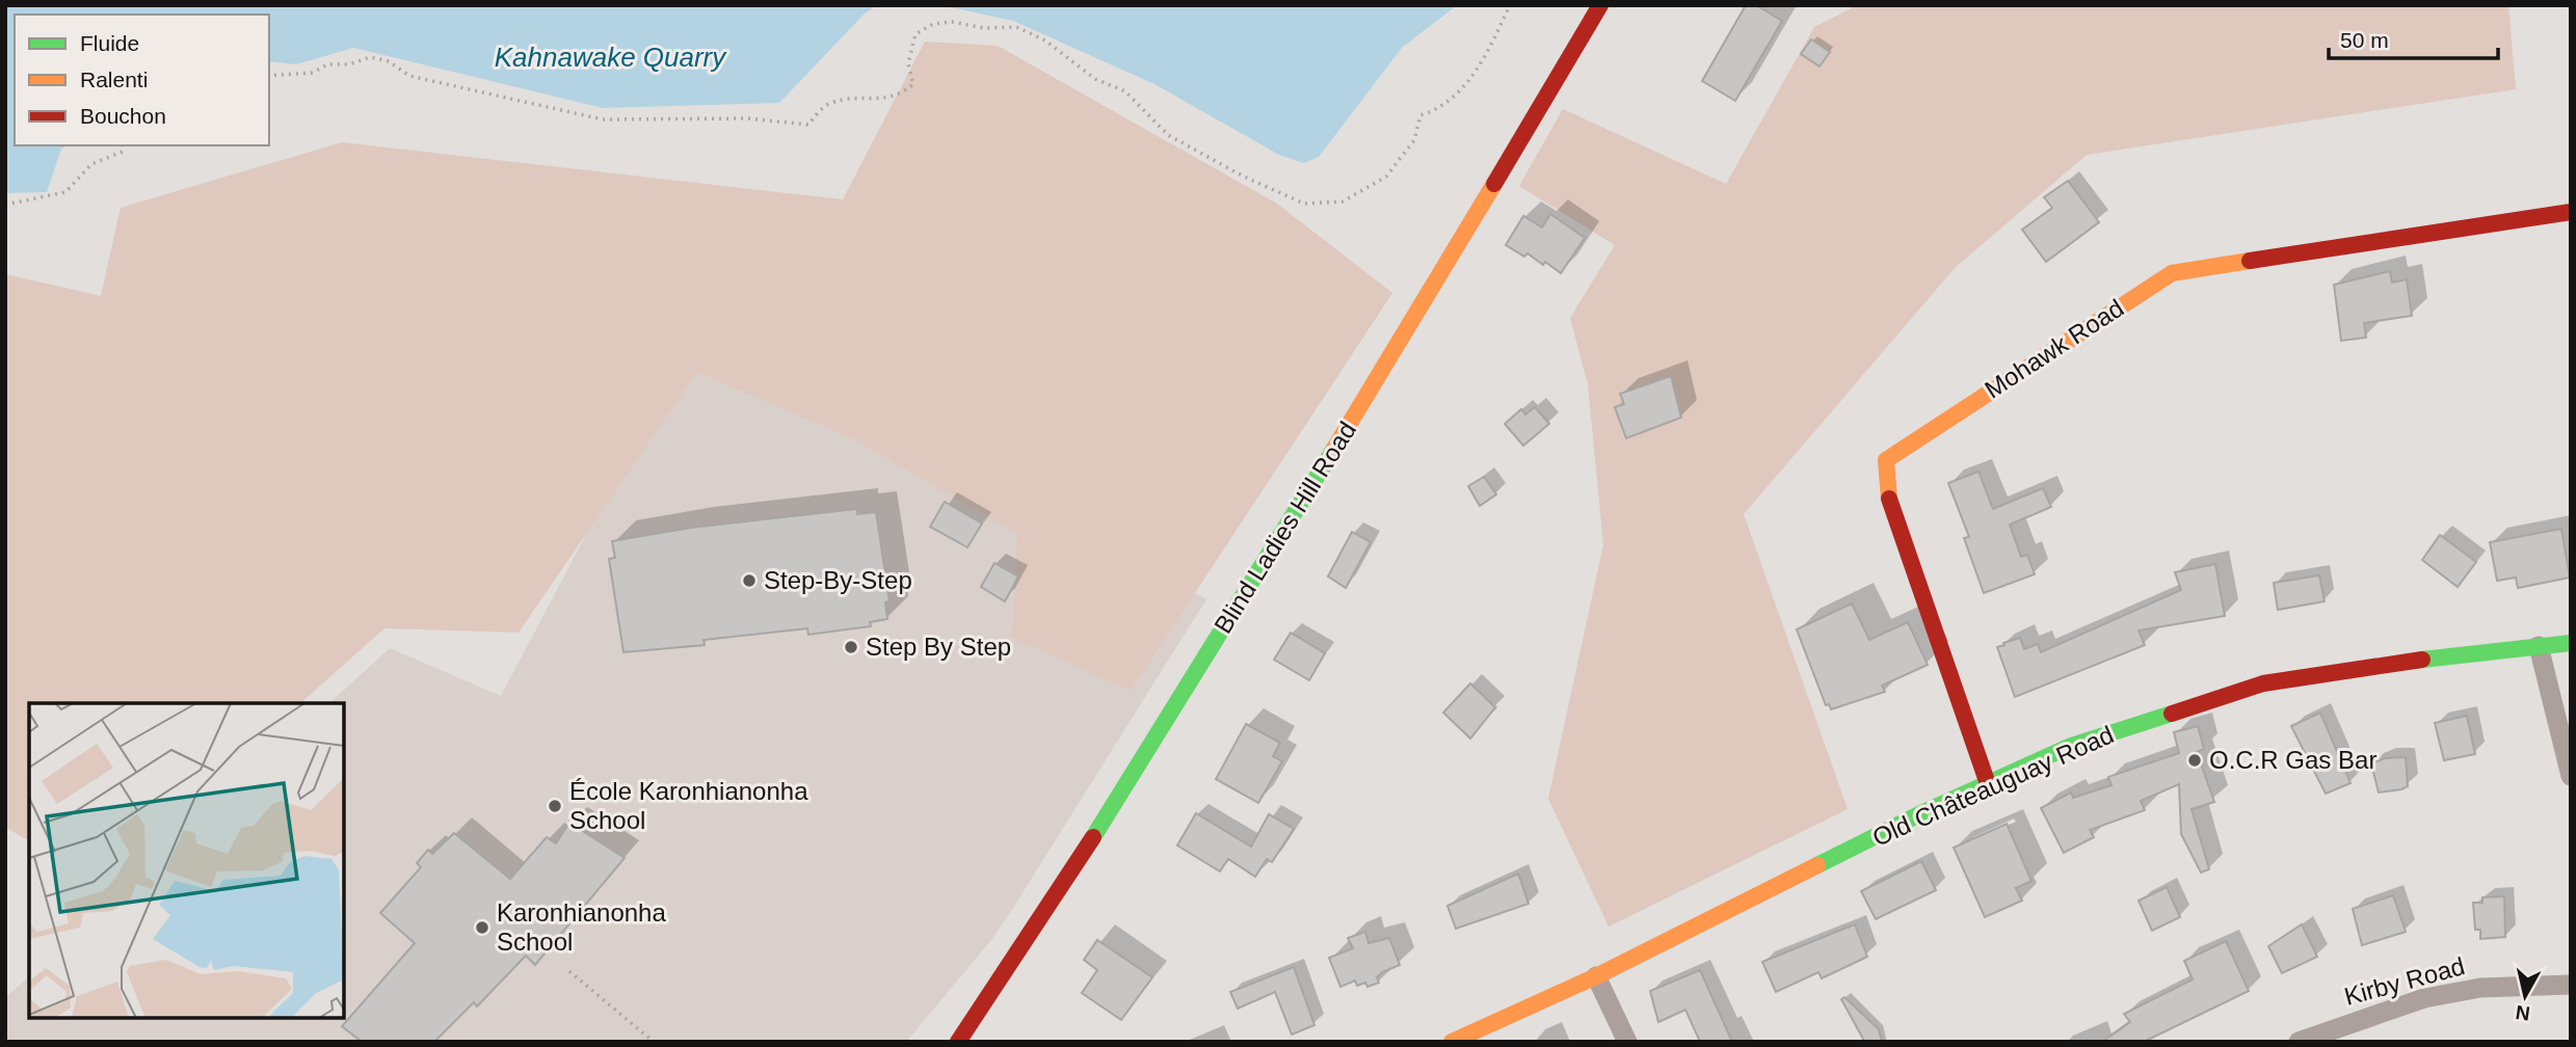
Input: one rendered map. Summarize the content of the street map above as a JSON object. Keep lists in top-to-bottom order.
{
  "streets": {
    "street": [
      "Mohawk Road",
      "Blind Ladies Hill Road",
      "Old Châteauguay Road",
      "Kirby Road"
    ]
  },
  "crossings": [
    ["Mohawk Road", "Old Châteauguay Road"]
  ],
  "water": ["Kahnawake Quarry"],
  "places": [
    "Step-By-Step",
    "Step By Step",
    "O.C.R Gas Bar",
    "École Karonhianonha School",
    "Karonhianonha School"
  ],
  "legend": ["Fluide", "Ralenti", "Bouchon"],
  "scale_bar": "50 m",
  "north": "bottom"
}
